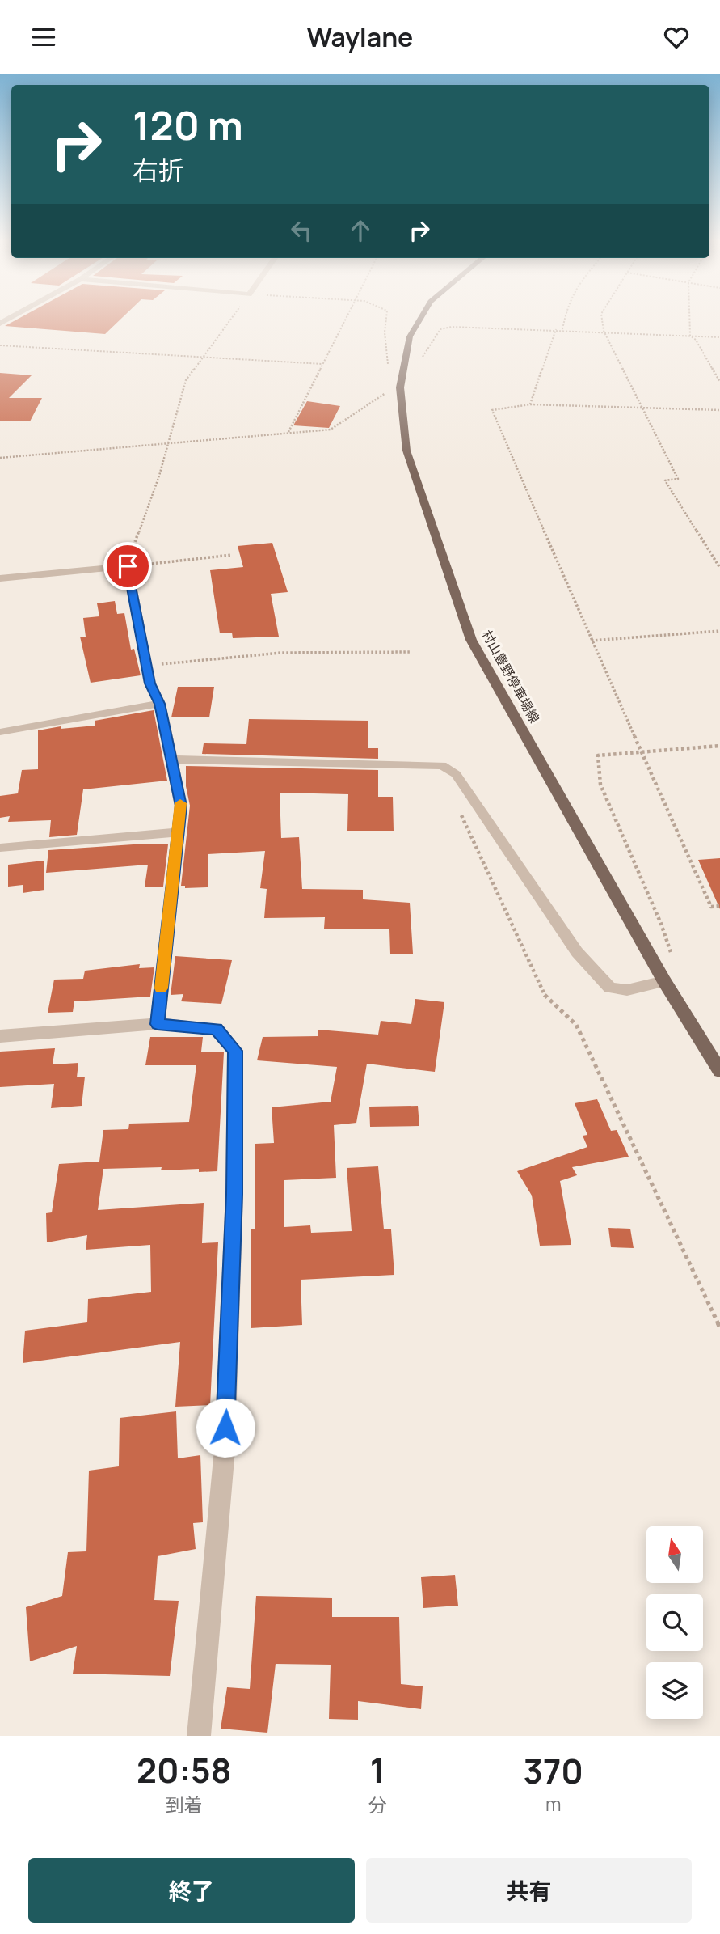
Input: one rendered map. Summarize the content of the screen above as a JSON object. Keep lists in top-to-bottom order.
{
  "streets": {
    "main road": ["村山豊野停車場線"]
  },
  "north": "top",
  "page": {
    "header": "Waylane",
    "turn": ["120 m", "右折"],
    "eta": [
      "20:58",
      "到着",
      "1",
      "分",
      "370",
      "m"
    ],
    "buttons": ["終了", "共有"]
  }
}
